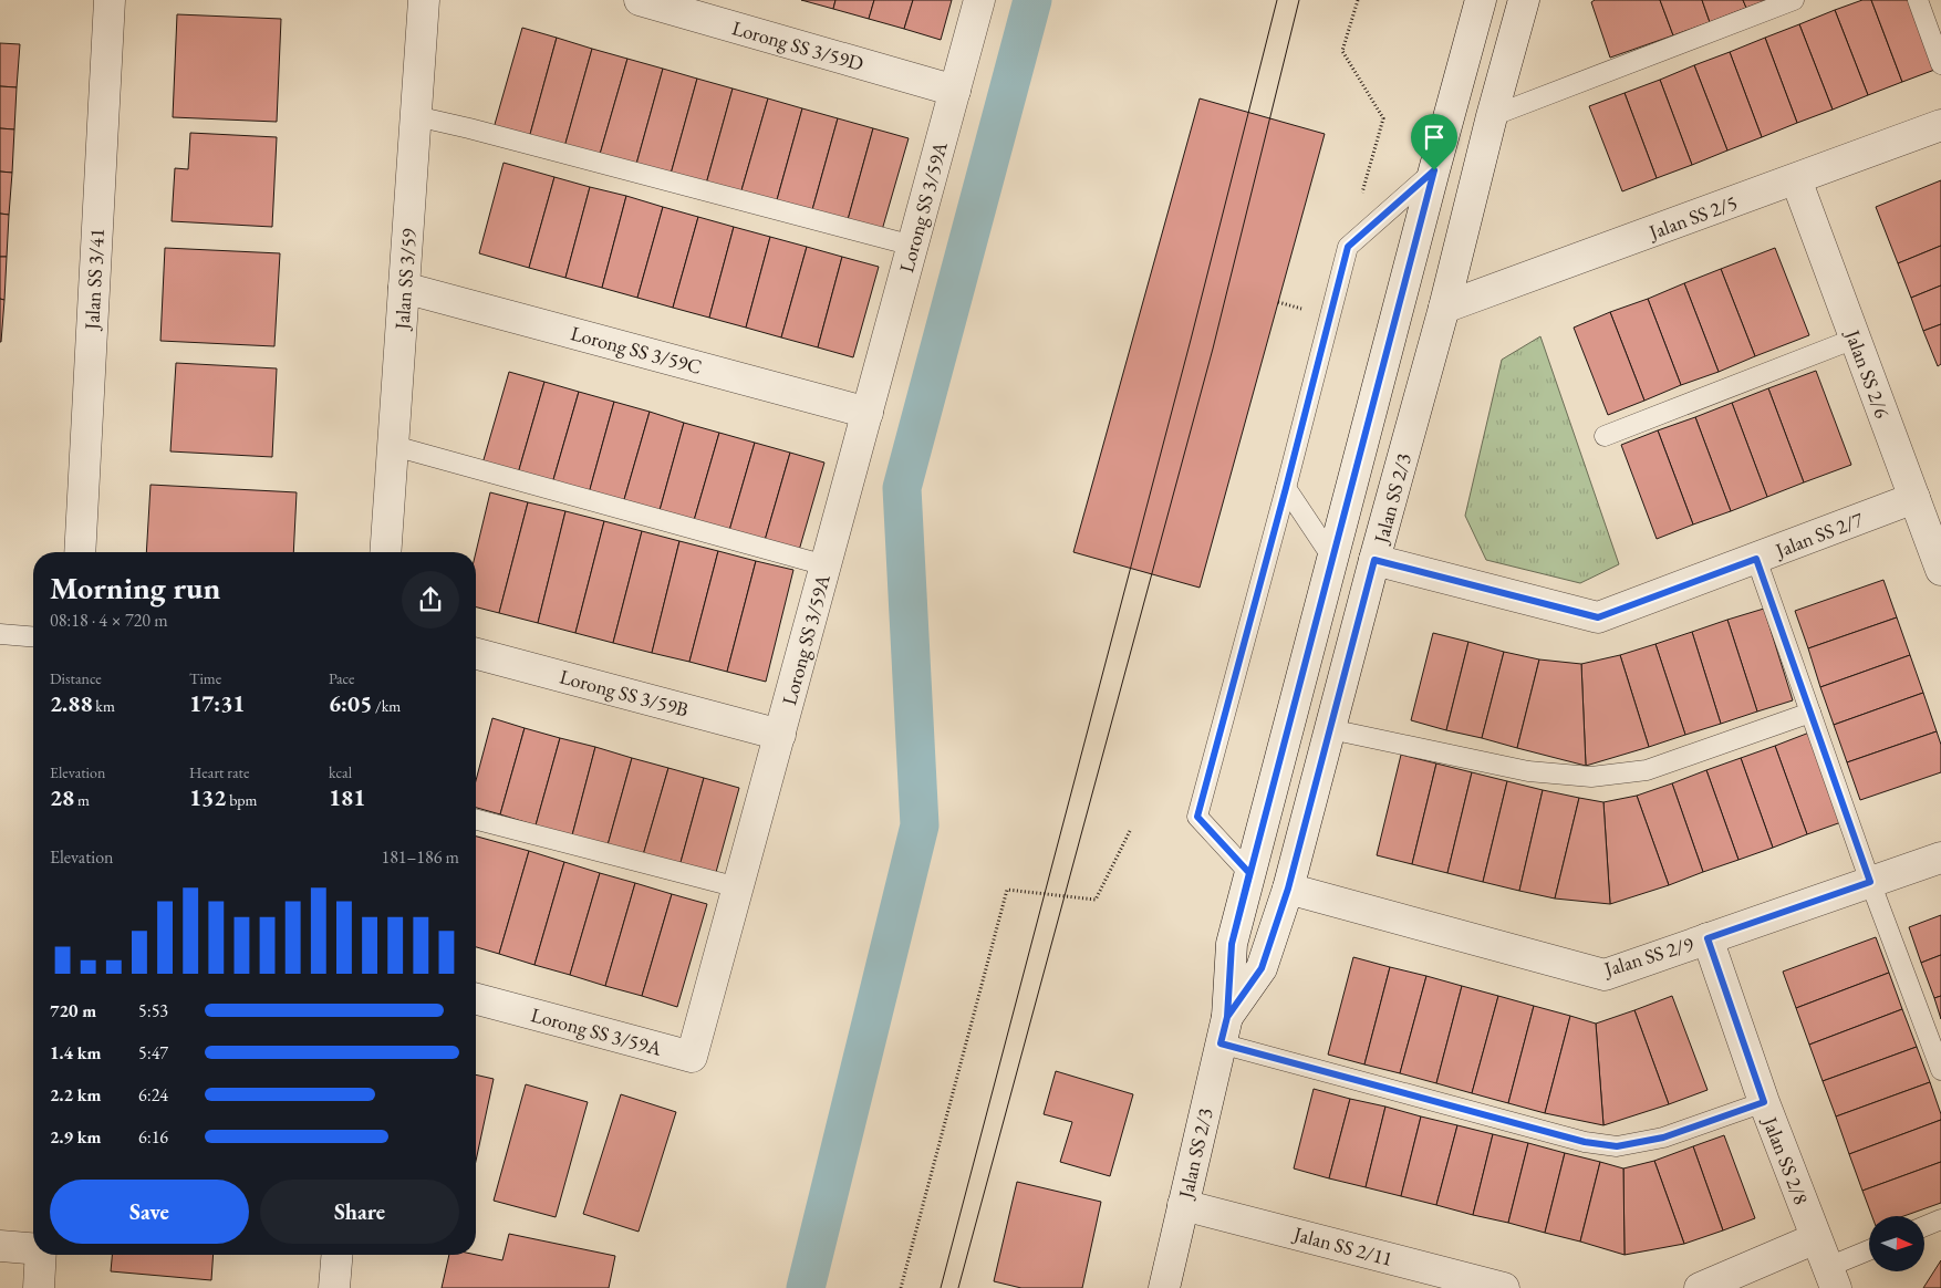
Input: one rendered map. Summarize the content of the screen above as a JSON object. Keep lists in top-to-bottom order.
{
  "streets": {
    "street": [
      "Lorong SS 3/59D",
      "Lorong SS 3/59A",
      "Jalan SS 2/5",
      "Jalan SS 3/41",
      "Jalan SS 3/59",
      "Lorong SS 3/59C",
      "Jalan SS 2/6",
      "Jalan SS 2/3",
      "Jalan SS 2/7",
      "Lorong SS 3/59B",
      "Jalan SS 2/9",
      "Jalan SS 2/8",
      "Jalan SS 2/11"
    ]
  },
  "crossings": [
    ["Lorong SS 3/59D", "Lorong SS 3/59A"],
    ["Lorong SS 3/59A", "Lorong SS 3/59C"],
    ["Lorong SS 3/59A", "Lorong SS 3/59B"],
    ["Jalan SS 2/5", "Jalan SS 2/6"],
    ["Jalan SS 2/5", "Jalan SS 2/3"],
    ["Jalan SS 3/59", "Lorong SS 3/59C"],
    ["Jalan SS 2/6", "Jalan SS 2/7"],
    ["Jalan SS 2/3", "Jalan SS 2/7"],
    ["Jalan SS 2/3", "Jalan SS 2/9"],
    ["Jalan SS 2/3", "Jalan SS 2/11"],
    ["Jalan SS 2/9", "Jalan SS 2/8"]
  ],
  "north": "right",
  "page": {
    "heading": ["Morning run", "08:18 · 4 × 720 m"],
    "stats": [
      ["Distance", "2.88 km"],
      ["Time", "17:31"],
      ["Pace", "6:05 /km"],
      ["Elevation", "28 m"],
      ["Heart rate", "132 bpm"],
      ["kcal", "181"]
    ],
    "chart": ["Elevation", "181–186 m"],
    "list": [
      {
        "name": "720 m",
        "note": "5:53"
      },
      {
        "name": "1.4 km",
        "note": "5:47"
      },
      {
        "name": "2.2 km",
        "note": "6:24"
      },
      {
        "name": "2.9 km",
        "note": "6:16"
      }
    ],
    "buttons": ["Save", "Share"]
  }
}
